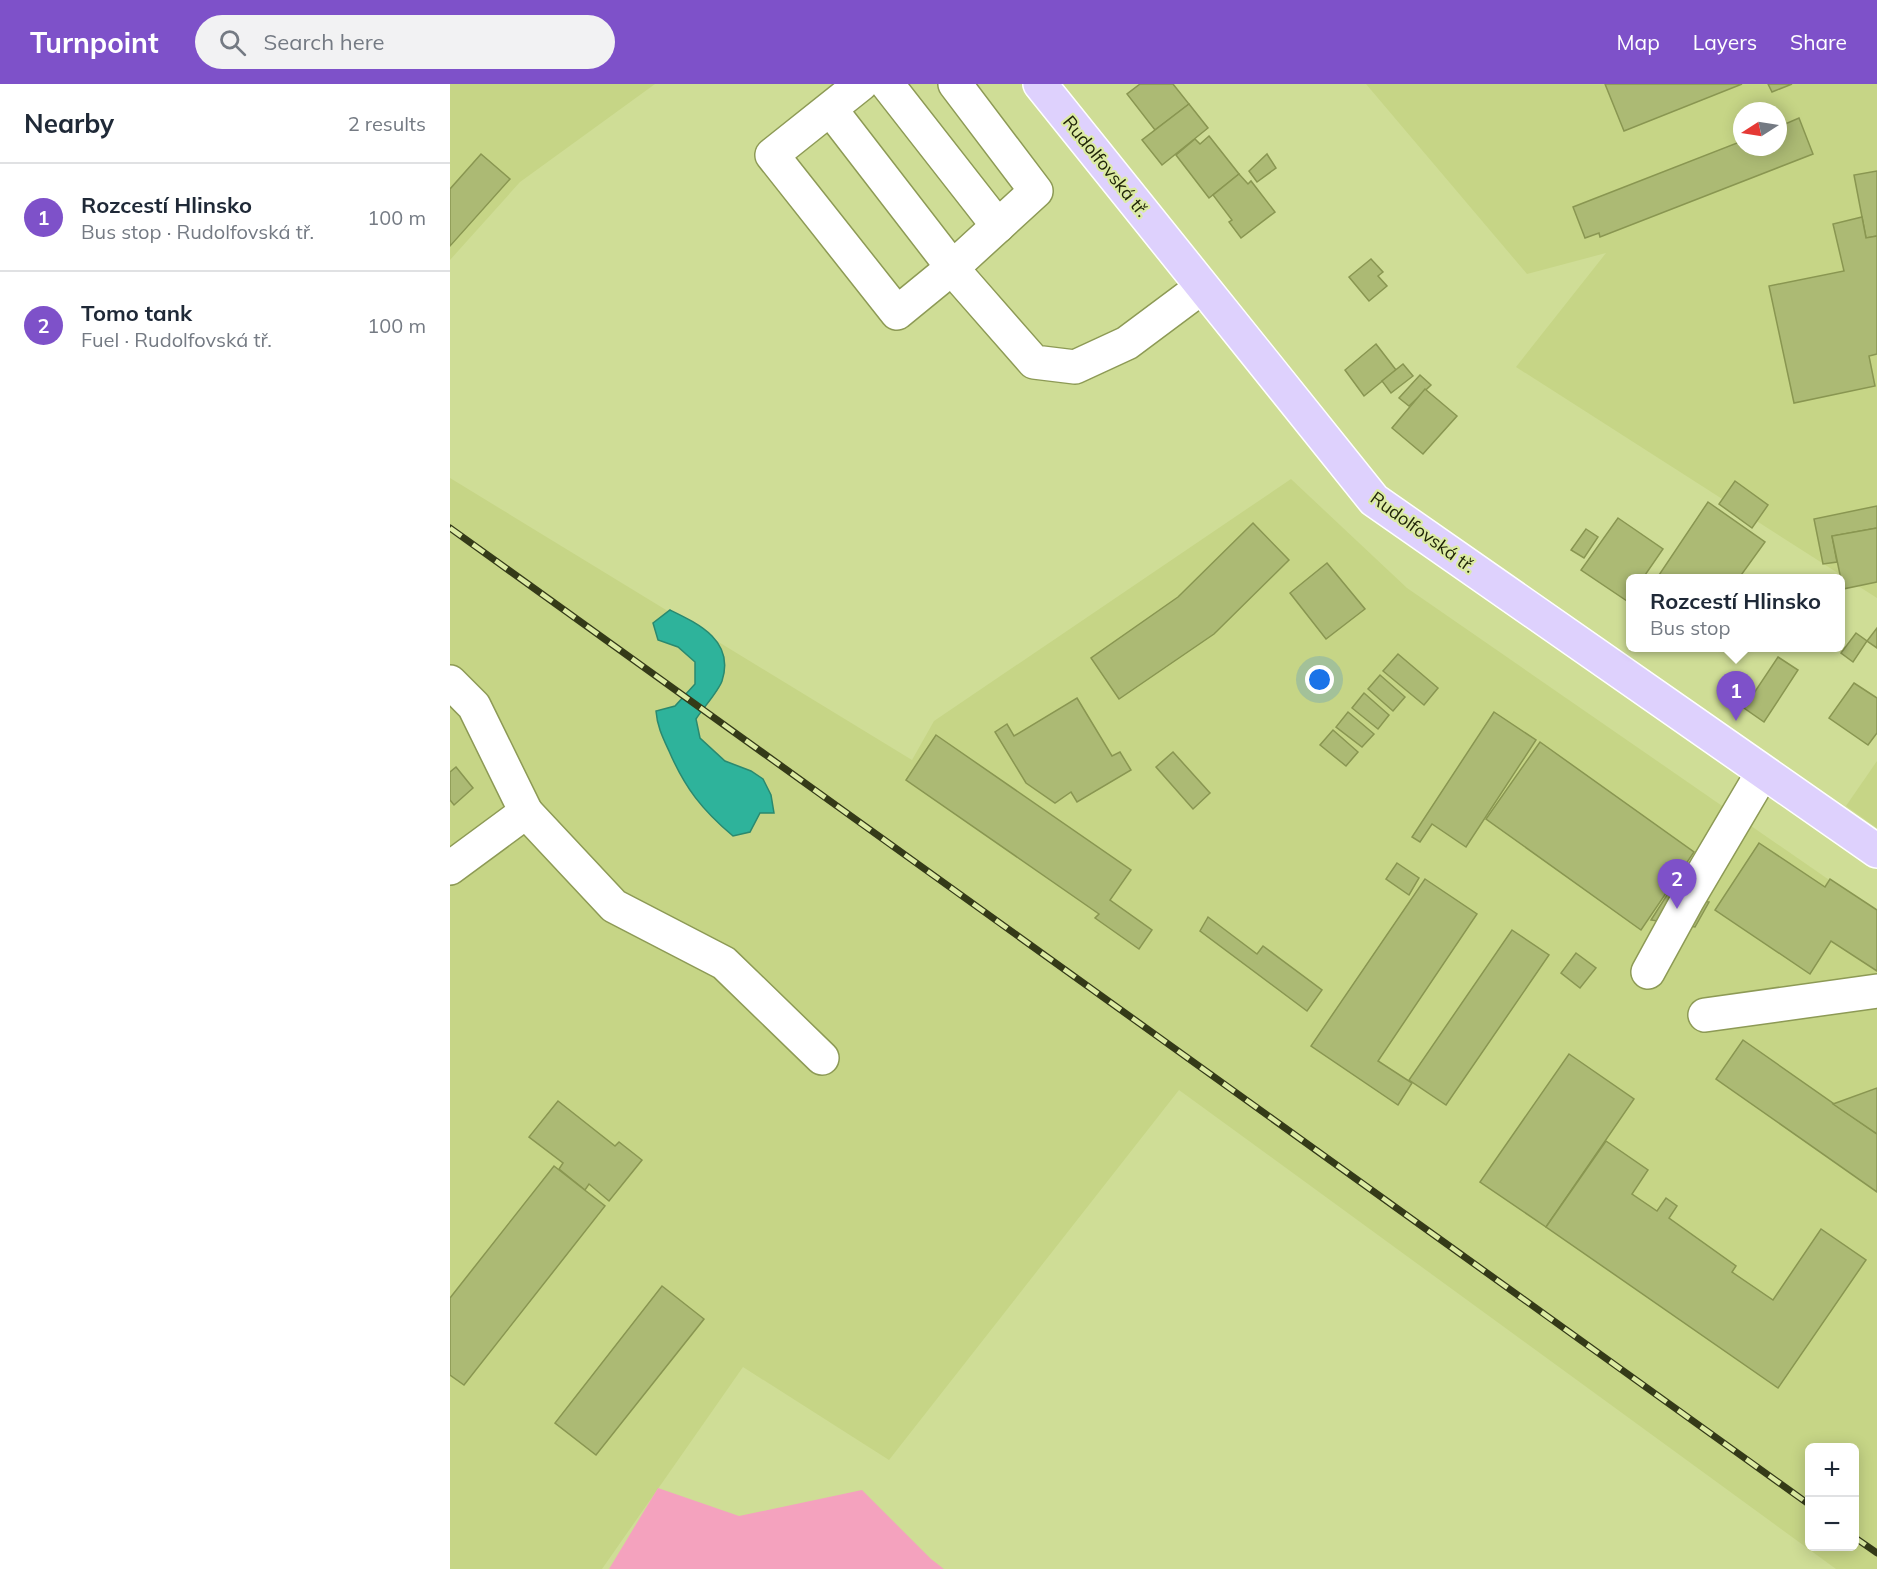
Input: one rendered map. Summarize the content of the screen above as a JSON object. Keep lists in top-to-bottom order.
{
  "streets": {
    "main road": ["Rudolfovská tř."]
  },
  "north": "left",
  "page": {
    "header": "Turnpoint",
    "search": "Search here",
    "nav": ["Map", "Layers", "Share"],
    "heading": ["Nearby", "2 results"],
    "list": [
      {
        "mark": "1",
        "name": "Rozcestí Hlinsko",
        "note": "Bus stop · Rudolfovská tř.",
        "value": "100 m"
      },
      {
        "mark": "2",
        "name": "Tomo tank",
        "note": "Fuel · Rudolfovská tř.",
        "value": "100 m"
      }
    ],
    "popup": ["Rozcestí Hlinsko", "Bus stop"],
    "pins": ["1", "2"],
    "map_buttons": ["+", "−"]
  }
}
